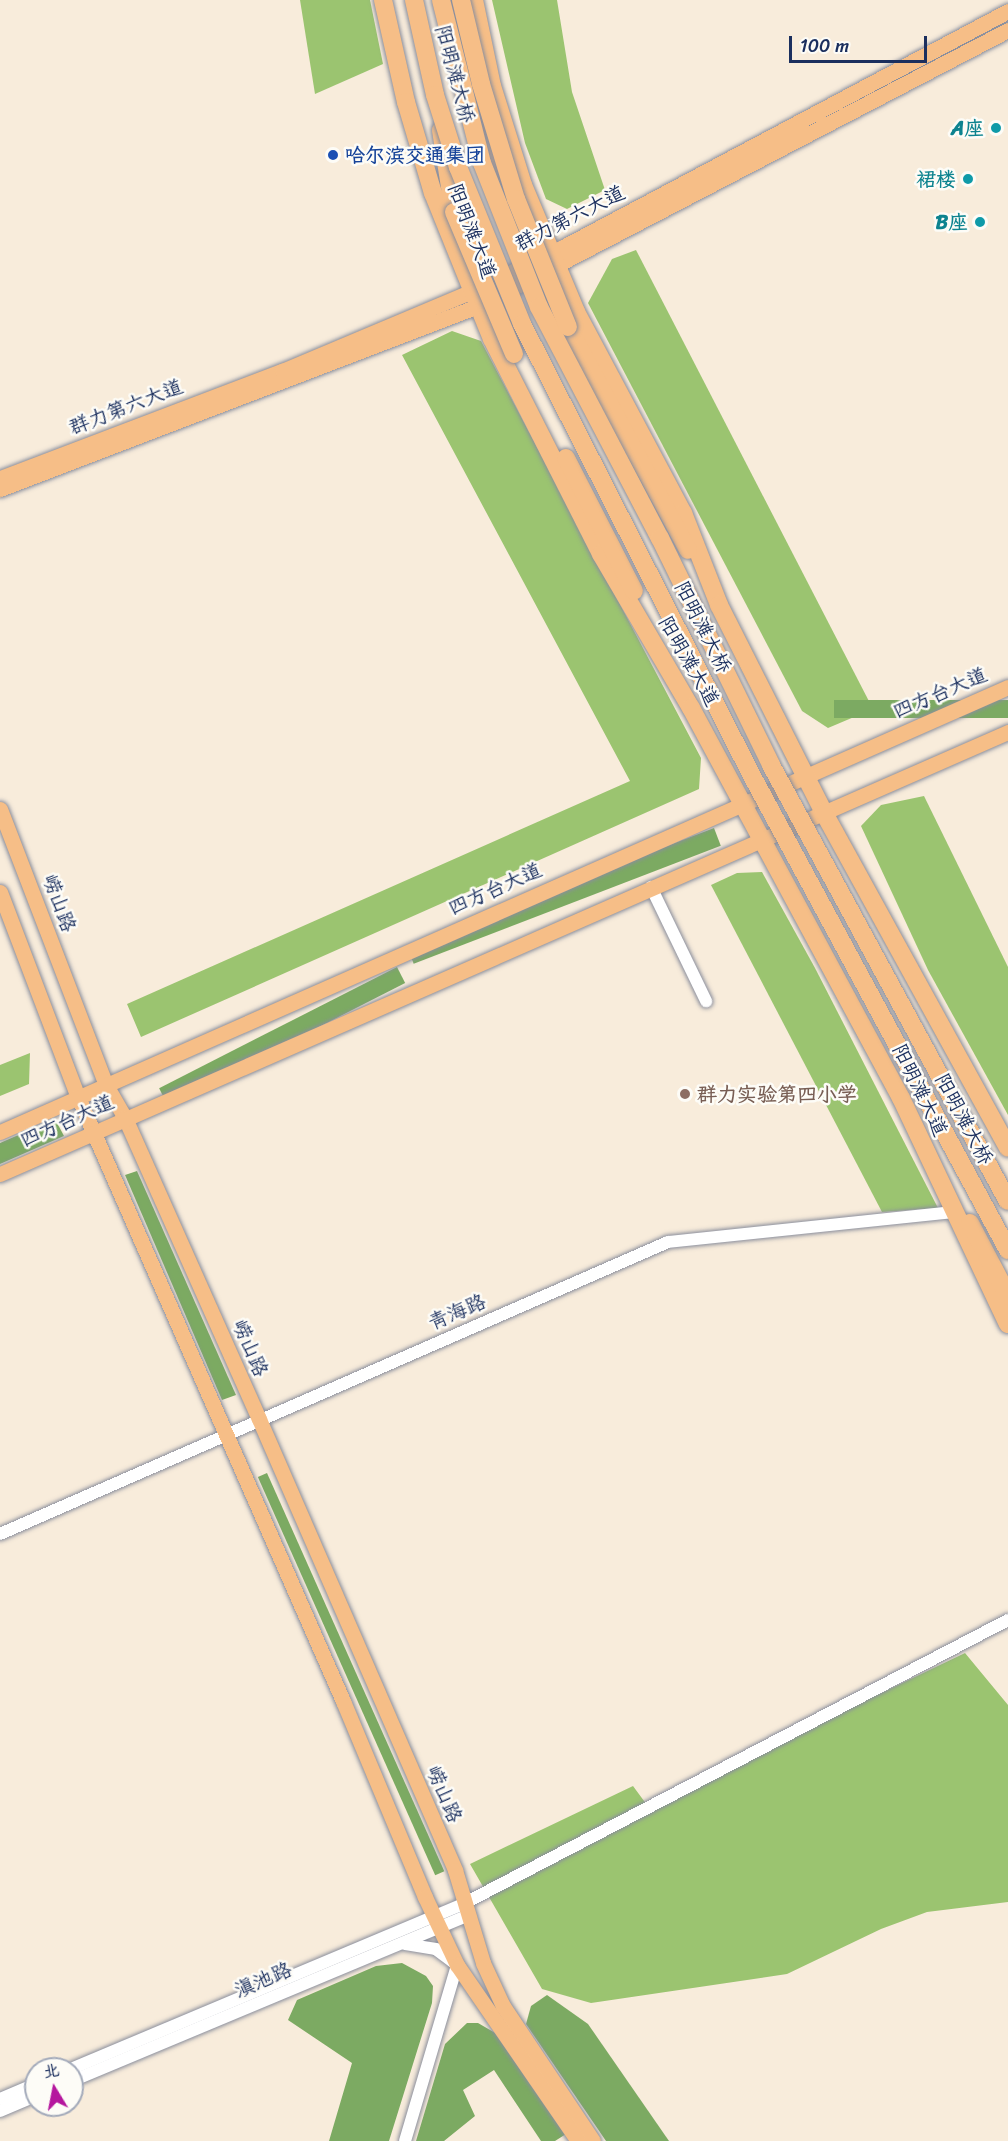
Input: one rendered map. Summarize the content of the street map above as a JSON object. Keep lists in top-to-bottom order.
{
  "streets": {
    "highway": ["阳明滩大桥", "阳明滩大道"],
    "main road": ["群力第六大道", "四方台大道", "崂山路"],
    "street": ["青海路", "滇池路"]
  },
  "crossings": [
    ["群力第六大道", "阳明滩大道"],
    ["阳明滩大道", "四方台大道"],
    ["阳明滩大道", "青海路"],
    ["四方台大道", "崂山路"],
    ["崂山路", "青海路"],
    ["崂山路", "滇池路"]
  ],
  "places": [
    "A座",
    "哈尔滨交通集团",
    "裙楼",
    "B座",
    "群力实验第四小学"
  ],
  "scale_bar": "100 m",
  "north": "top"
}
